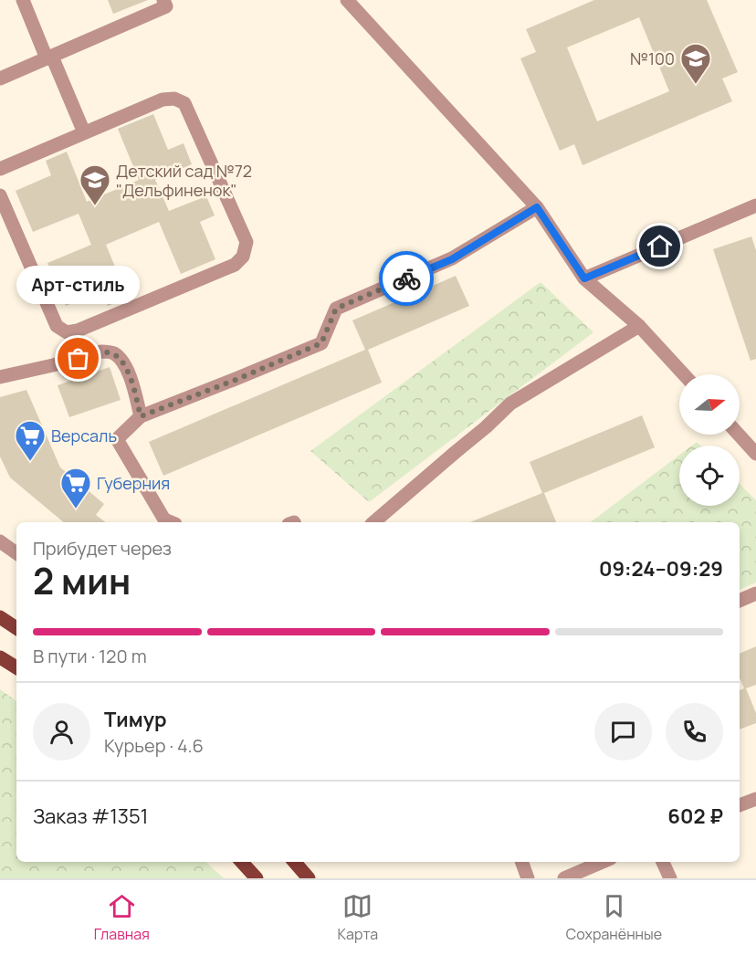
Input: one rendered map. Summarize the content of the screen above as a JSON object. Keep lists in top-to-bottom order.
{
  "places": {
    "school or university": ["№100", "Детский сад №72 \"Дельфиненок\""],
    "other": ["Арт-стиль"],
    "supermarket": ["Версаль", "Губерния"]
  },
  "north": "right",
  "page": {
    "bubble": "Арт-стиль",
    "heading": ["2 мин", "Прибудет через", "09:24–09:29"],
    "panel": [
      "Тимур",
      "Курьер · 4.6",
      "Заказ #1351",
      "602 ₽"
    ],
    "bar": "В пути · 120 m",
    "tabs": ["Главная", "Карта", "Сохранённые"]
  }
}
